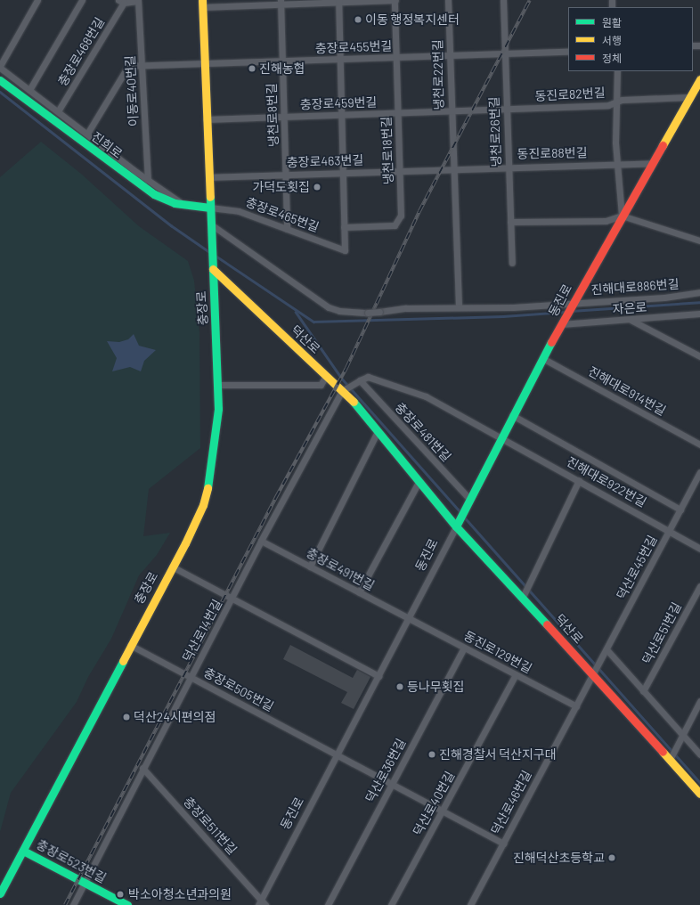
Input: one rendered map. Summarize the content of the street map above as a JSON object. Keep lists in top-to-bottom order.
{
  "streets": {
    "street": [
      "충장로455번길",
      "충장로468번길",
      "냉천로22번길",
      "이동로40번길",
      "동진로82번길",
      "충장로459번길",
      "냉천로8번길",
      "냉천로26번길",
      "진희로",
      "냉천로18번길",
      "동진로88번길",
      "충장로463번길",
      "충장로465번길",
      "진해대로886번길",
      "동진로",
      "충장로",
      "자은로",
      "덕산로",
      "진해대로914번길",
      "충장로481번길",
      "진해대로922번길",
      "덕산로45번길",
      "충장로491번길",
      "덕산로14번길",
      "덕산로51번길",
      "동진로129번길",
      "충장로505번길",
      "덕산로36번길",
      "덕산로46번길",
      "덕산로40번길",
      "충장로511번길",
      "충장로523번길"
    ]
  },
  "crossings": [
    ["충장로455번길", "냉천로22번길"],
    ["충장로455번길", "이동로40번길"],
    ["충장로455번길", "냉천로8번길"],
    ["충장로455번길", "냉천로26번길"],
    ["충장로455번길", "냉천로18번길"],
    ["냉천로22번길", "충장로459번길"],
    ["냉천로22번길", "동진로88번길"],
    ["동진로82번길", "충장로459번길"],
    ["동진로82번길", "냉천로26번길"],
    ["동진로82번길", "동진로"],
    ["충장로459번길", "냉천로8번길"],
    ["충장로459번길", "냉천로18번길"],
    ["냉천로8번길", "충장로463번길"],
    ["냉천로8번길", "충장로465번길"],
    ["냉천로26번길", "동진로88번길"],
    ["진희로", "충장로465번길"],
    ["냉천로18번길", "충장로463번길"],
    ["냉천로18번길", "충장로465번길"],
    ["동진로88번길", "충장로463번길"],
    ["동진로88번길", "동진로"],
    ["진해대로886번길", "동진로"],
    ["진해대로886번길", "충장로"],
    ["동진로", "자은로"],
    ["동진로", "덕산로"],
    ["동진로", "진해대로914번길"],
    ["동진로", "충장로481번길"],
    ["동진로", "진해대로922번길"],
    ["동진로", "충장로491번길"],
    ["동진로", "동진로129번길"],
    ["동진로", "충장로505번길"],
    ["동진로", "충장로511번길"],
    ["충장로", "덕산로"],
    ["충장로", "충장로505번길"],
    ["충장로", "충장로523번길"],
    ["덕산로", "충장로481번길"],
    ["덕산로", "덕산로45번길"],
    ["덕산로", "덕산로14번길"],
    ["덕산로", "덕산로46번길"],
    ["충장로481번길", "진해대로922번길"],
    ["충장로481번길", "덕산로14번길"],
    ["진해대로922번길", "덕산로45번길"],
    ["덕산로45번길", "덕산로46번길"],
    ["충장로491번길", "덕산로14번길"],
    ["충장로491번길", "동진로129번길"],
    ["덕산로14번길", "충장로505번길"],
    ["덕산로14번길", "충장로511번길"],
    ["덕산로14번길", "충장로523번길"],
    ["동진로129번길", "덕산로36번길"],
    ["동진로129번길", "덕산로46번길"],
    ["동진로129번길", "덕산로40번길"],
    ["충장로505번길", "덕산로36번길"],
    ["충장로505번길", "덕산로46번길"],
    ["충장로505번길", "덕산로40번길"]
  ],
  "places": [
    "이동 행정복지센터",
    "진해농협",
    "가덕도횟집",
    "등나무횟집",
    "덕산24시편의점",
    "진해경찰서 덕산지구대",
    "진해덕산초등학교",
    "박소아청소년과의원"
  ],
  "legend": ["원활", "서행", "정체"]
}
